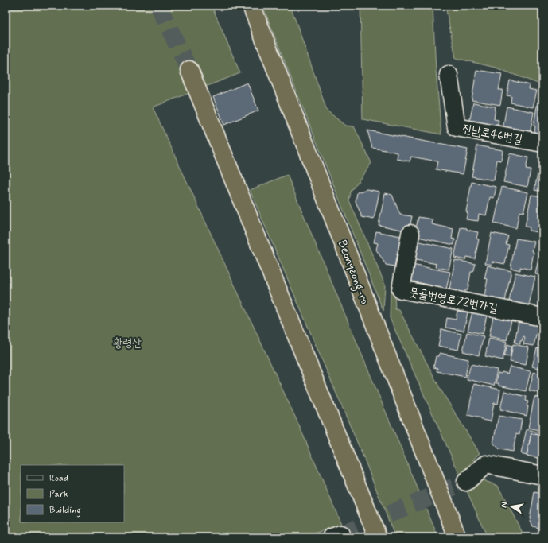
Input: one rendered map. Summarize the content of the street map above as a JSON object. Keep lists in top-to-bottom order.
{
  "streets": {
    "highway": ["Beonyeong-ro"],
    "street": ["진남로46번길", "못골번영로72번가길"]
  },
  "parks": ["황령산"],
  "legend": ["Road", "Park", "Building"],
  "north": "left"
}
